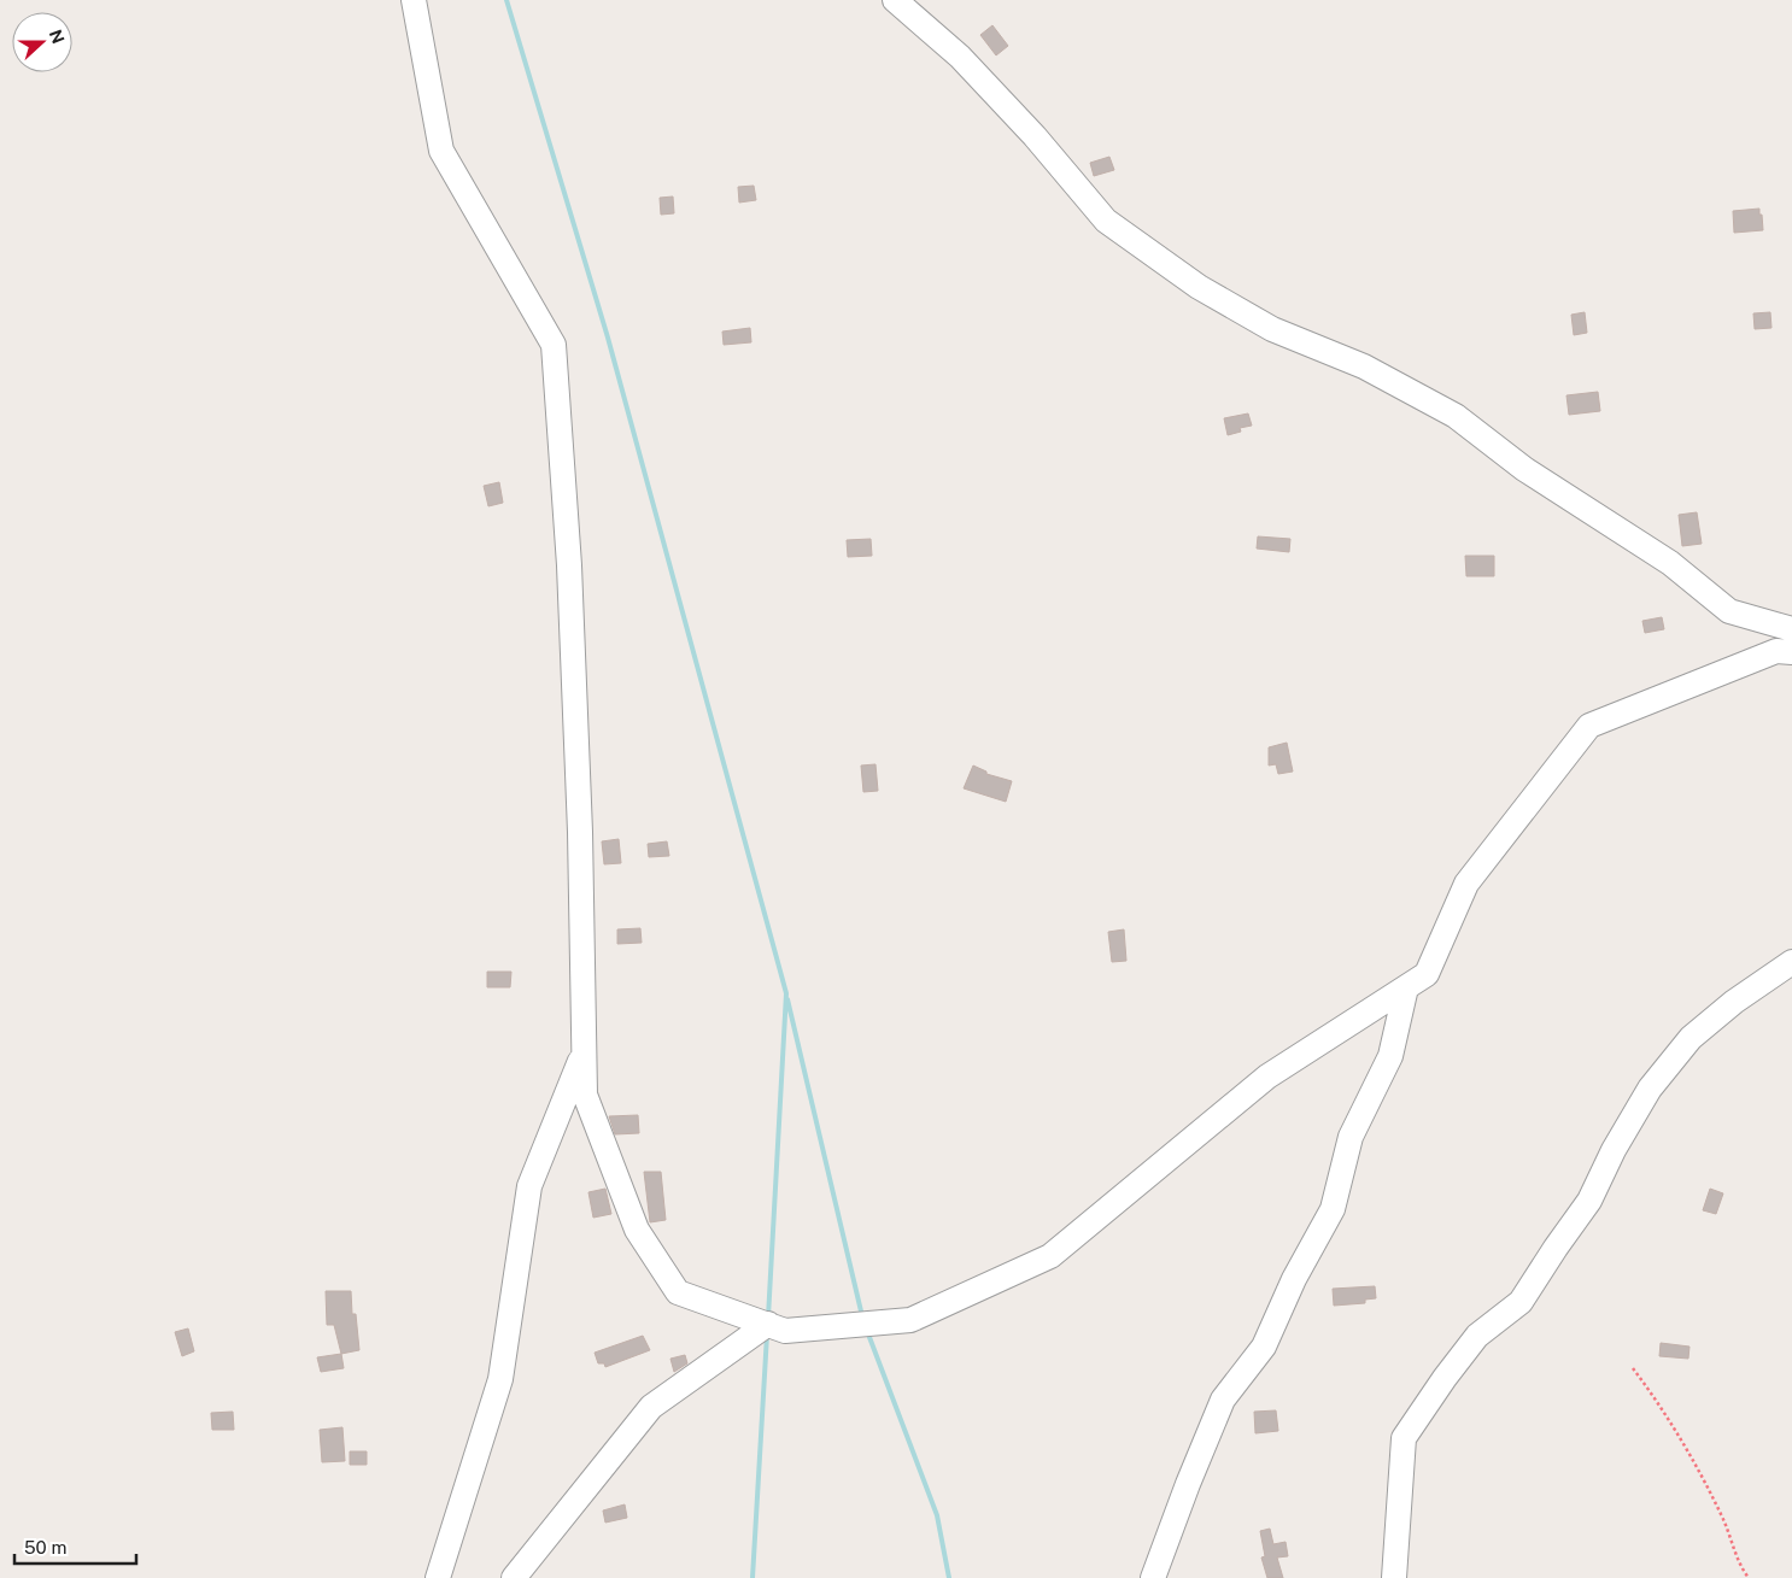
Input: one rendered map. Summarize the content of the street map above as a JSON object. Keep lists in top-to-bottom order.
{
  "scale_bar": "50 m",
  "north": "right"
}
